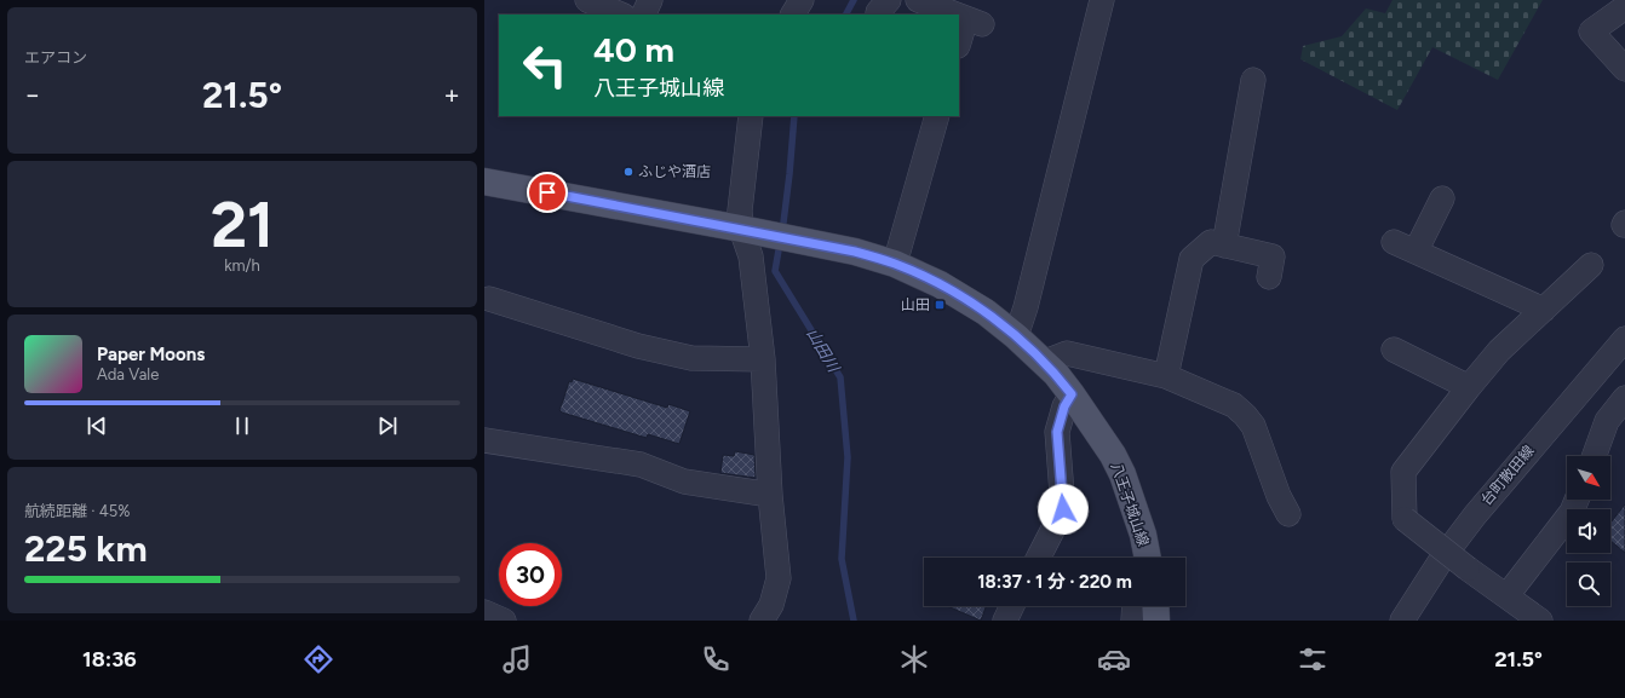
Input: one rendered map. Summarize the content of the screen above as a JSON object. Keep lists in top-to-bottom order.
{
  "streets": {
    "main road": ["八王子城山線"],
    "street": ["台町散田線"]
  },
  "water": ["山田川"],
  "places": {
    "other": ["ふじや酒店"],
    "transit": ["山田"]
  },
  "north": "bottom right",
  "page": {
    "tile": [
      "エアコン",
      ["21", "km/h"],
      ["航続距離 · 45%", "225 km"]
    ],
    "turn": ["40 m", "八王子城山線"],
    "heat": ["−", "21.5°", "+"],
    "song": ["Paper Moons", "Ada Vale"],
    "limit": "30",
    "trip": "18:37 · 1 分 · 220 m",
    "tabs": ["18:36", "21.5°"]
  }
}
